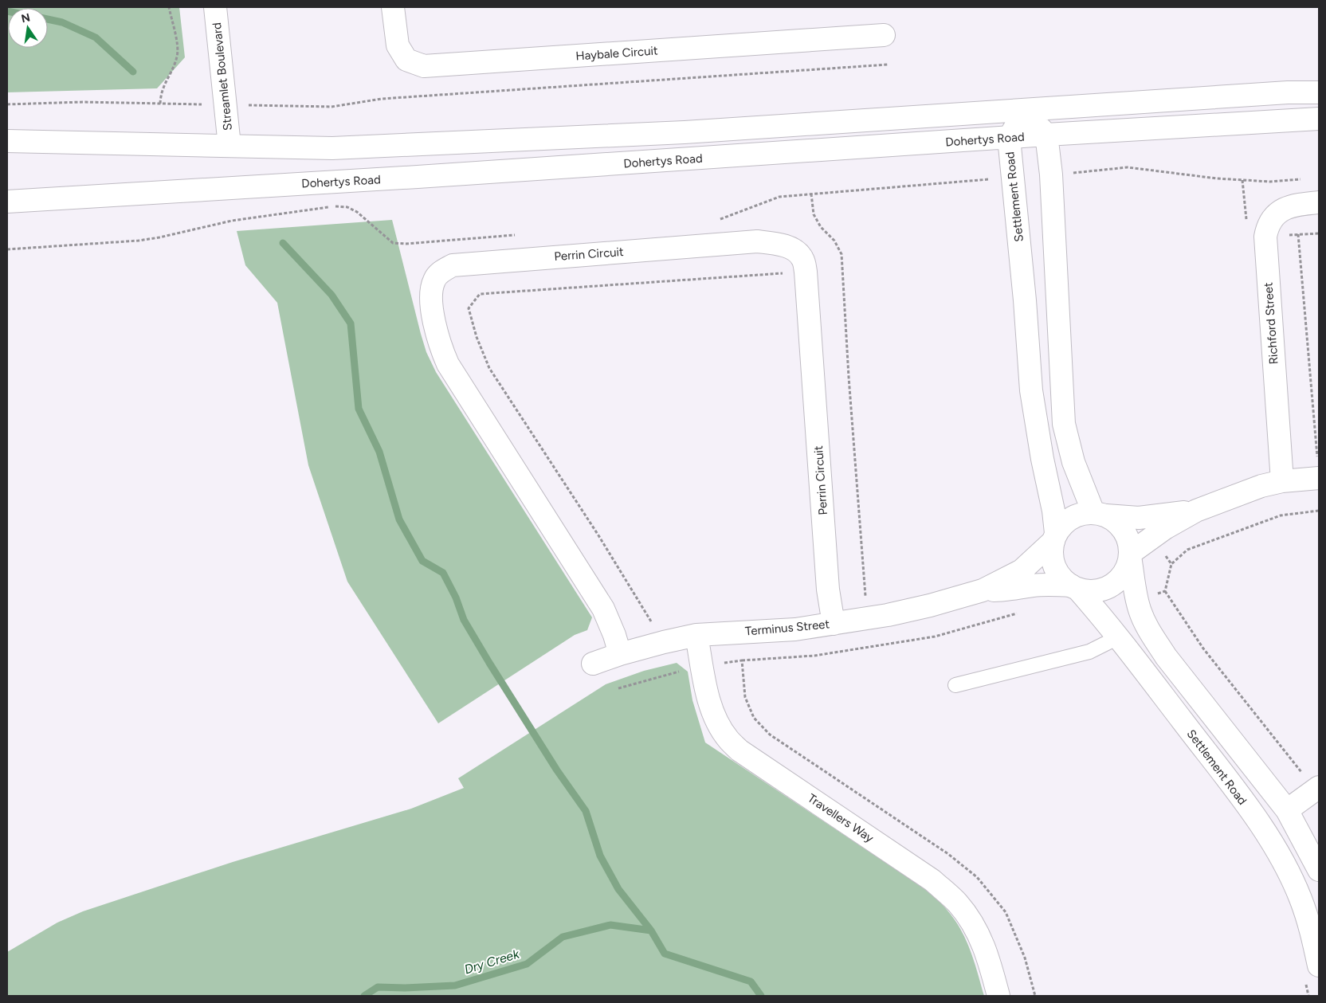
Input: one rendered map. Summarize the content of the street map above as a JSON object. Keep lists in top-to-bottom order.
{
  "streets": {
    "street": [
      "Haybale Circuit",
      "Streamlet Boulevard",
      "Dohertys Road",
      "Settlement Road",
      "Perrin Circuit",
      "Richford Street",
      "Terminus Street",
      "Travellers Way"
    ]
  },
  "crossings": [
    ["Dohertys Road", "Settlement Road"],
    ["Settlement Road", "Terminus Street"],
    ["Perrin Circuit", "Terminus Street"],
    ["Terminus Street", "Travellers Way"]
  ],
  "water": ["Dry Creek"],
  "north": "top"
}
